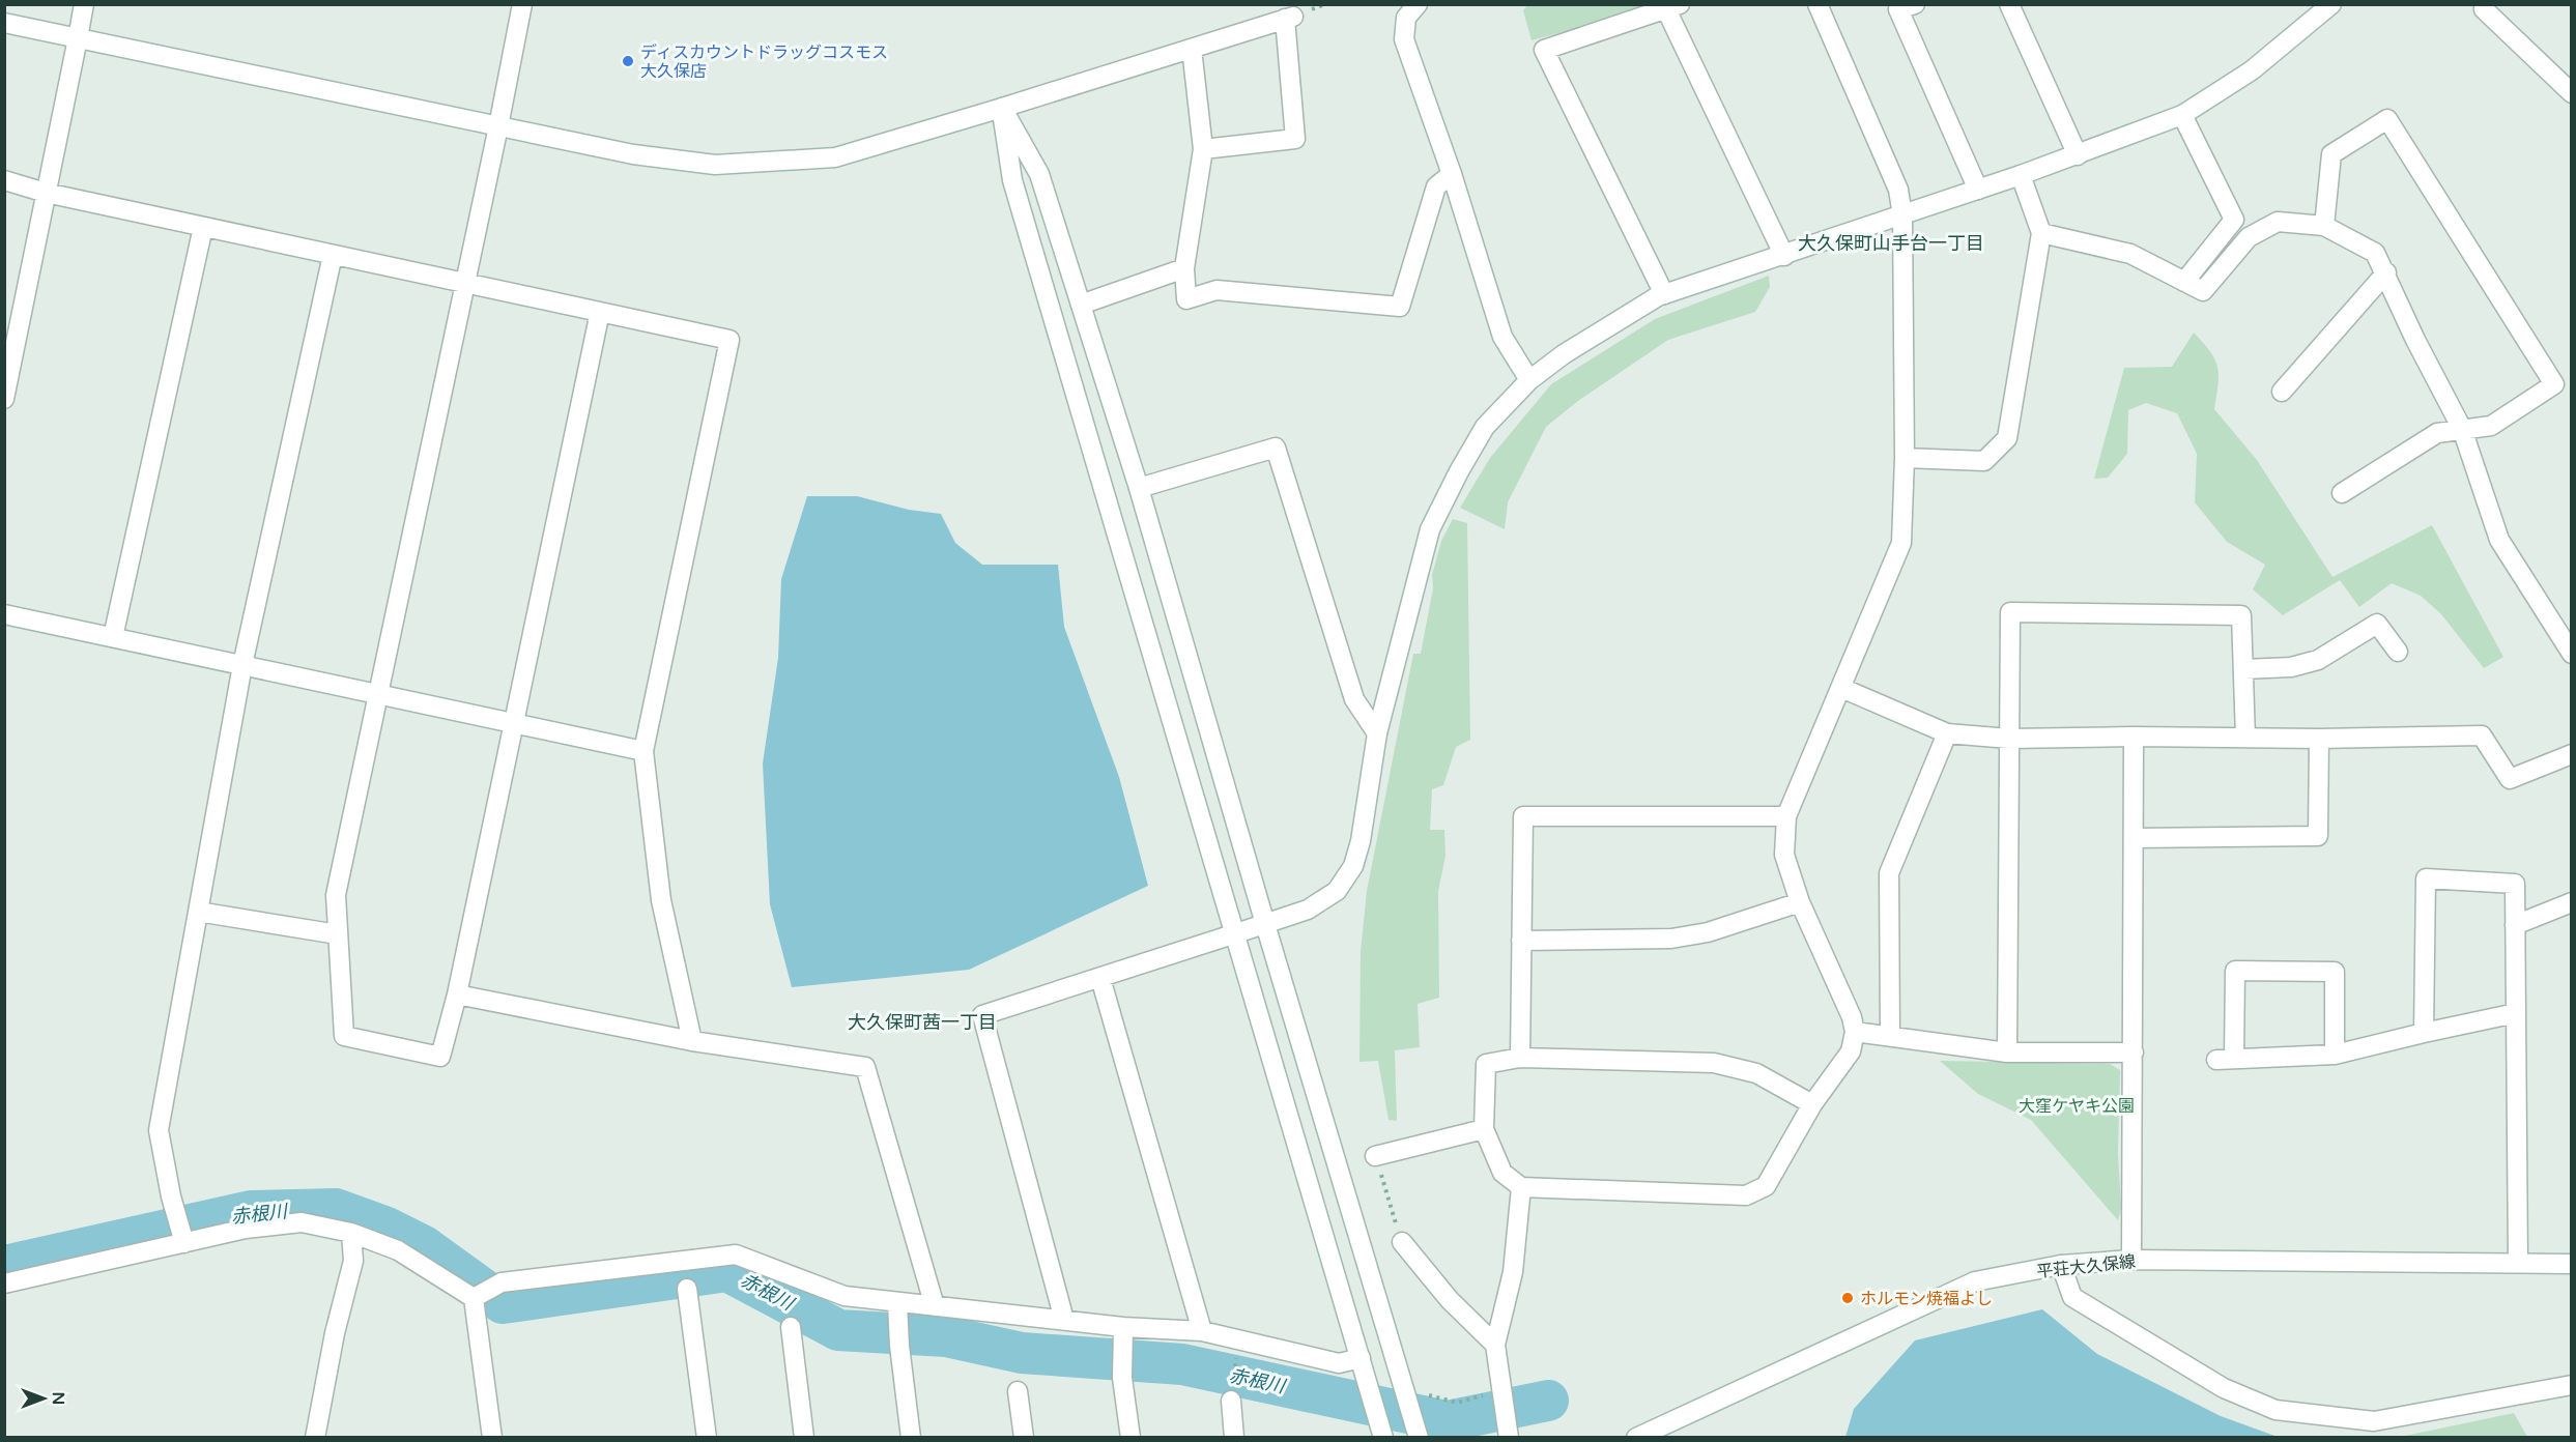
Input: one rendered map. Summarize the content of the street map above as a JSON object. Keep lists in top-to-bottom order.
{
  "streets": {
    "street": ["平荘大久保線"]
  },
  "districts": ["大久保町山手台一丁目", "大久保町茜一丁目"],
  "water": ["赤根川"],
  "parks": ["大窪ケヤキ公園"],
  "places": ["ディスカウントドラッグコスモス 大久保店", "ホルモン焼福よし"],
  "north": "right"
}
